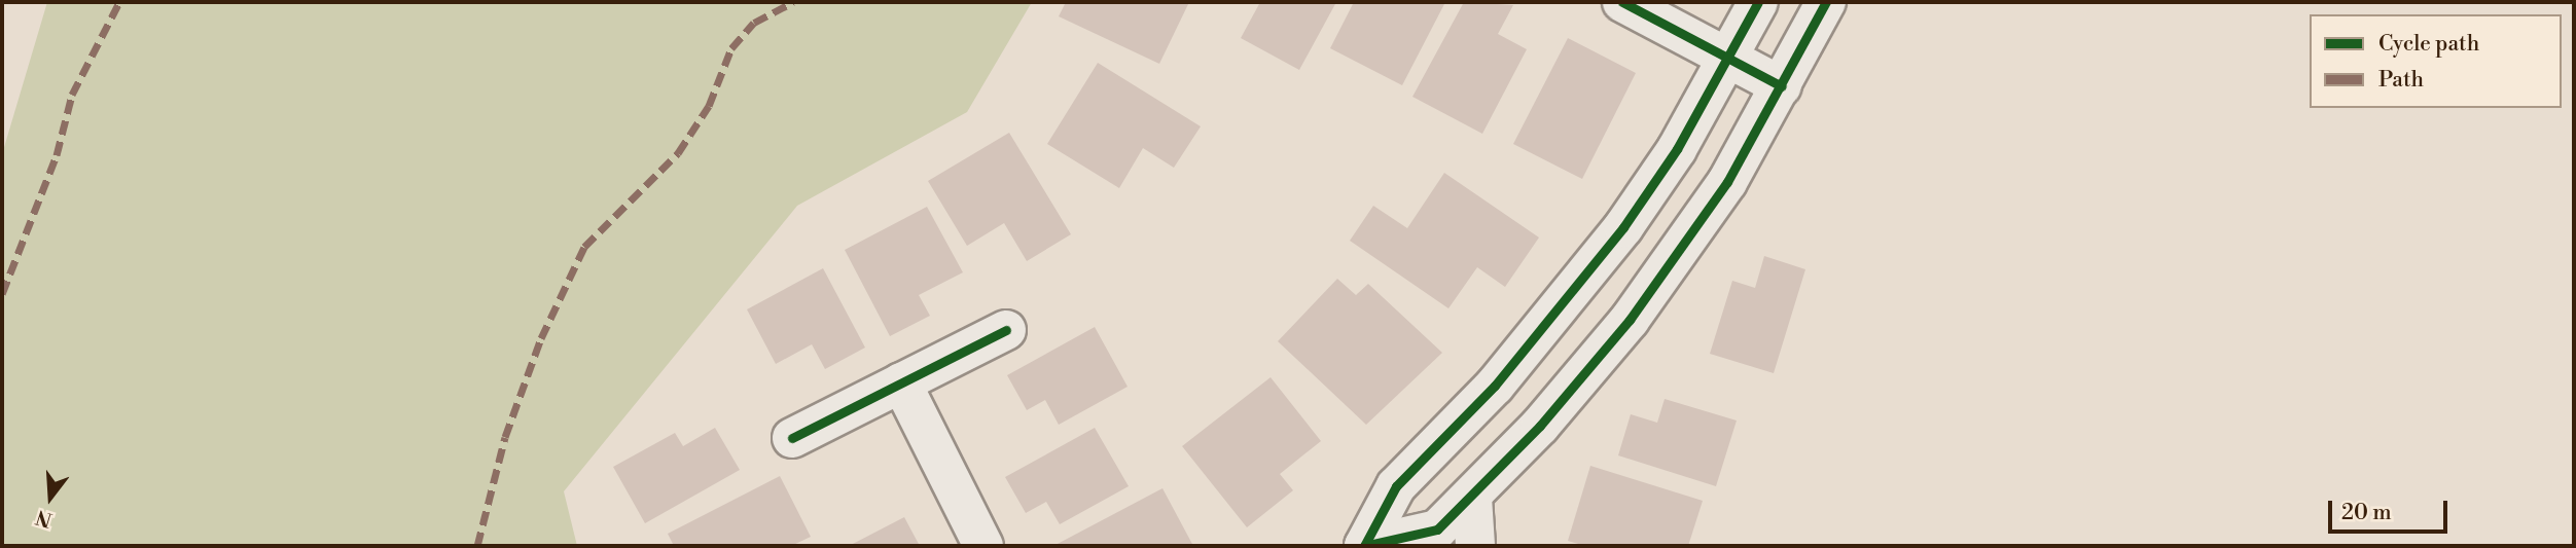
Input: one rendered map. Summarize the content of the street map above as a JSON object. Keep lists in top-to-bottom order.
{
  "legend": ["Cycle path", "Path"],
  "scale_bar": "20 m",
  "north": "bottom"
}
